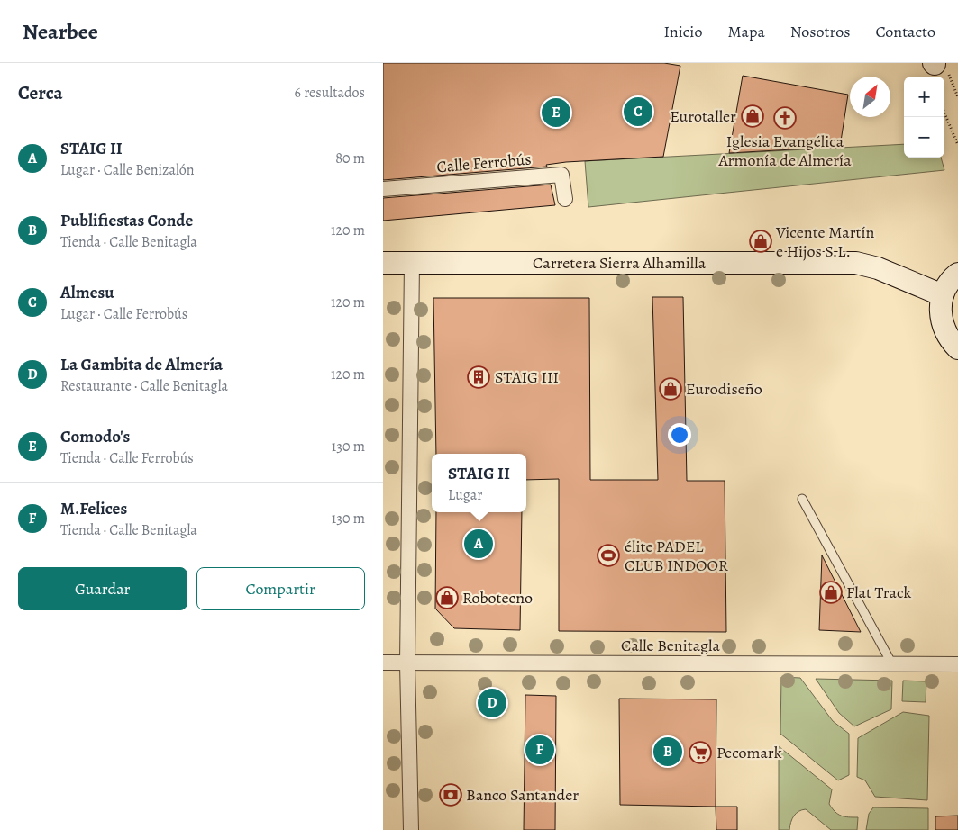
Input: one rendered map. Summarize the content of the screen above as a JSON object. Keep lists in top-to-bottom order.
{
  "streets": {
    "main road": ["Carretera Sierra Alhamilla"],
    "street": ["Calle Ferrobús", "Calle Benitagla"]
  },
  "places": {
    "shop": [
      "Eurotaller",
      "Vicente Martín e Hijos S.L.",
      "Eurodiseño",
      "Flat Track",
      "Robotecno"
    ],
    "church": ["Iglesia Evangélica Armonía de Almería"],
    "building": ["STAIG III"],
    "sports": ["élite PADEL CLUB INDOOR"],
    "supermarket": ["Pecomark"],
    "bank": ["Banco Santander"]
  },
  "north": "top right",
  "page": {
    "header": "Nearbee",
    "nav": [
      "Inicio",
      "Mapa",
      "Nosotros",
      "Contacto"
    ],
    "heading": ["Cerca", "6 resultados"],
    "map_buttons": ["+", "−"],
    "pins": [
      "C",
      "E",
      "A",
      "D",
      "F",
      "B"
    ],
    "list": [
      {
        "mark": "A",
        "name": "STAIG II",
        "note": "Lugar · Calle Benizalón",
        "value": "80 m"
      },
      {
        "mark": "B",
        "name": "Publifiestas Conde",
        "note": "Tienda · Calle Benitagla",
        "value": "120 m"
      },
      {
        "mark": "C",
        "name": "Almesu",
        "note": "Lugar · Calle Ferrobús",
        "value": "120 m"
      },
      {
        "mark": "D",
        "name": "La Gambita de Almería",
        "note": "Restaurante · Calle Benitagla",
        "value": "120 m"
      },
      {
        "mark": "E",
        "name": "Comodo's",
        "note": "Tienda · Calle Ferrobús",
        "value": "130 m"
      },
      {
        "mark": "F",
        "name": "M.Felices",
        "note": "Tienda · Calle Benitagla",
        "value": "130 m"
      }
    ],
    "popup": ["STAIG II", "Lugar"],
    "buttons": ["Guardar", "Compartir"]
  }
}
